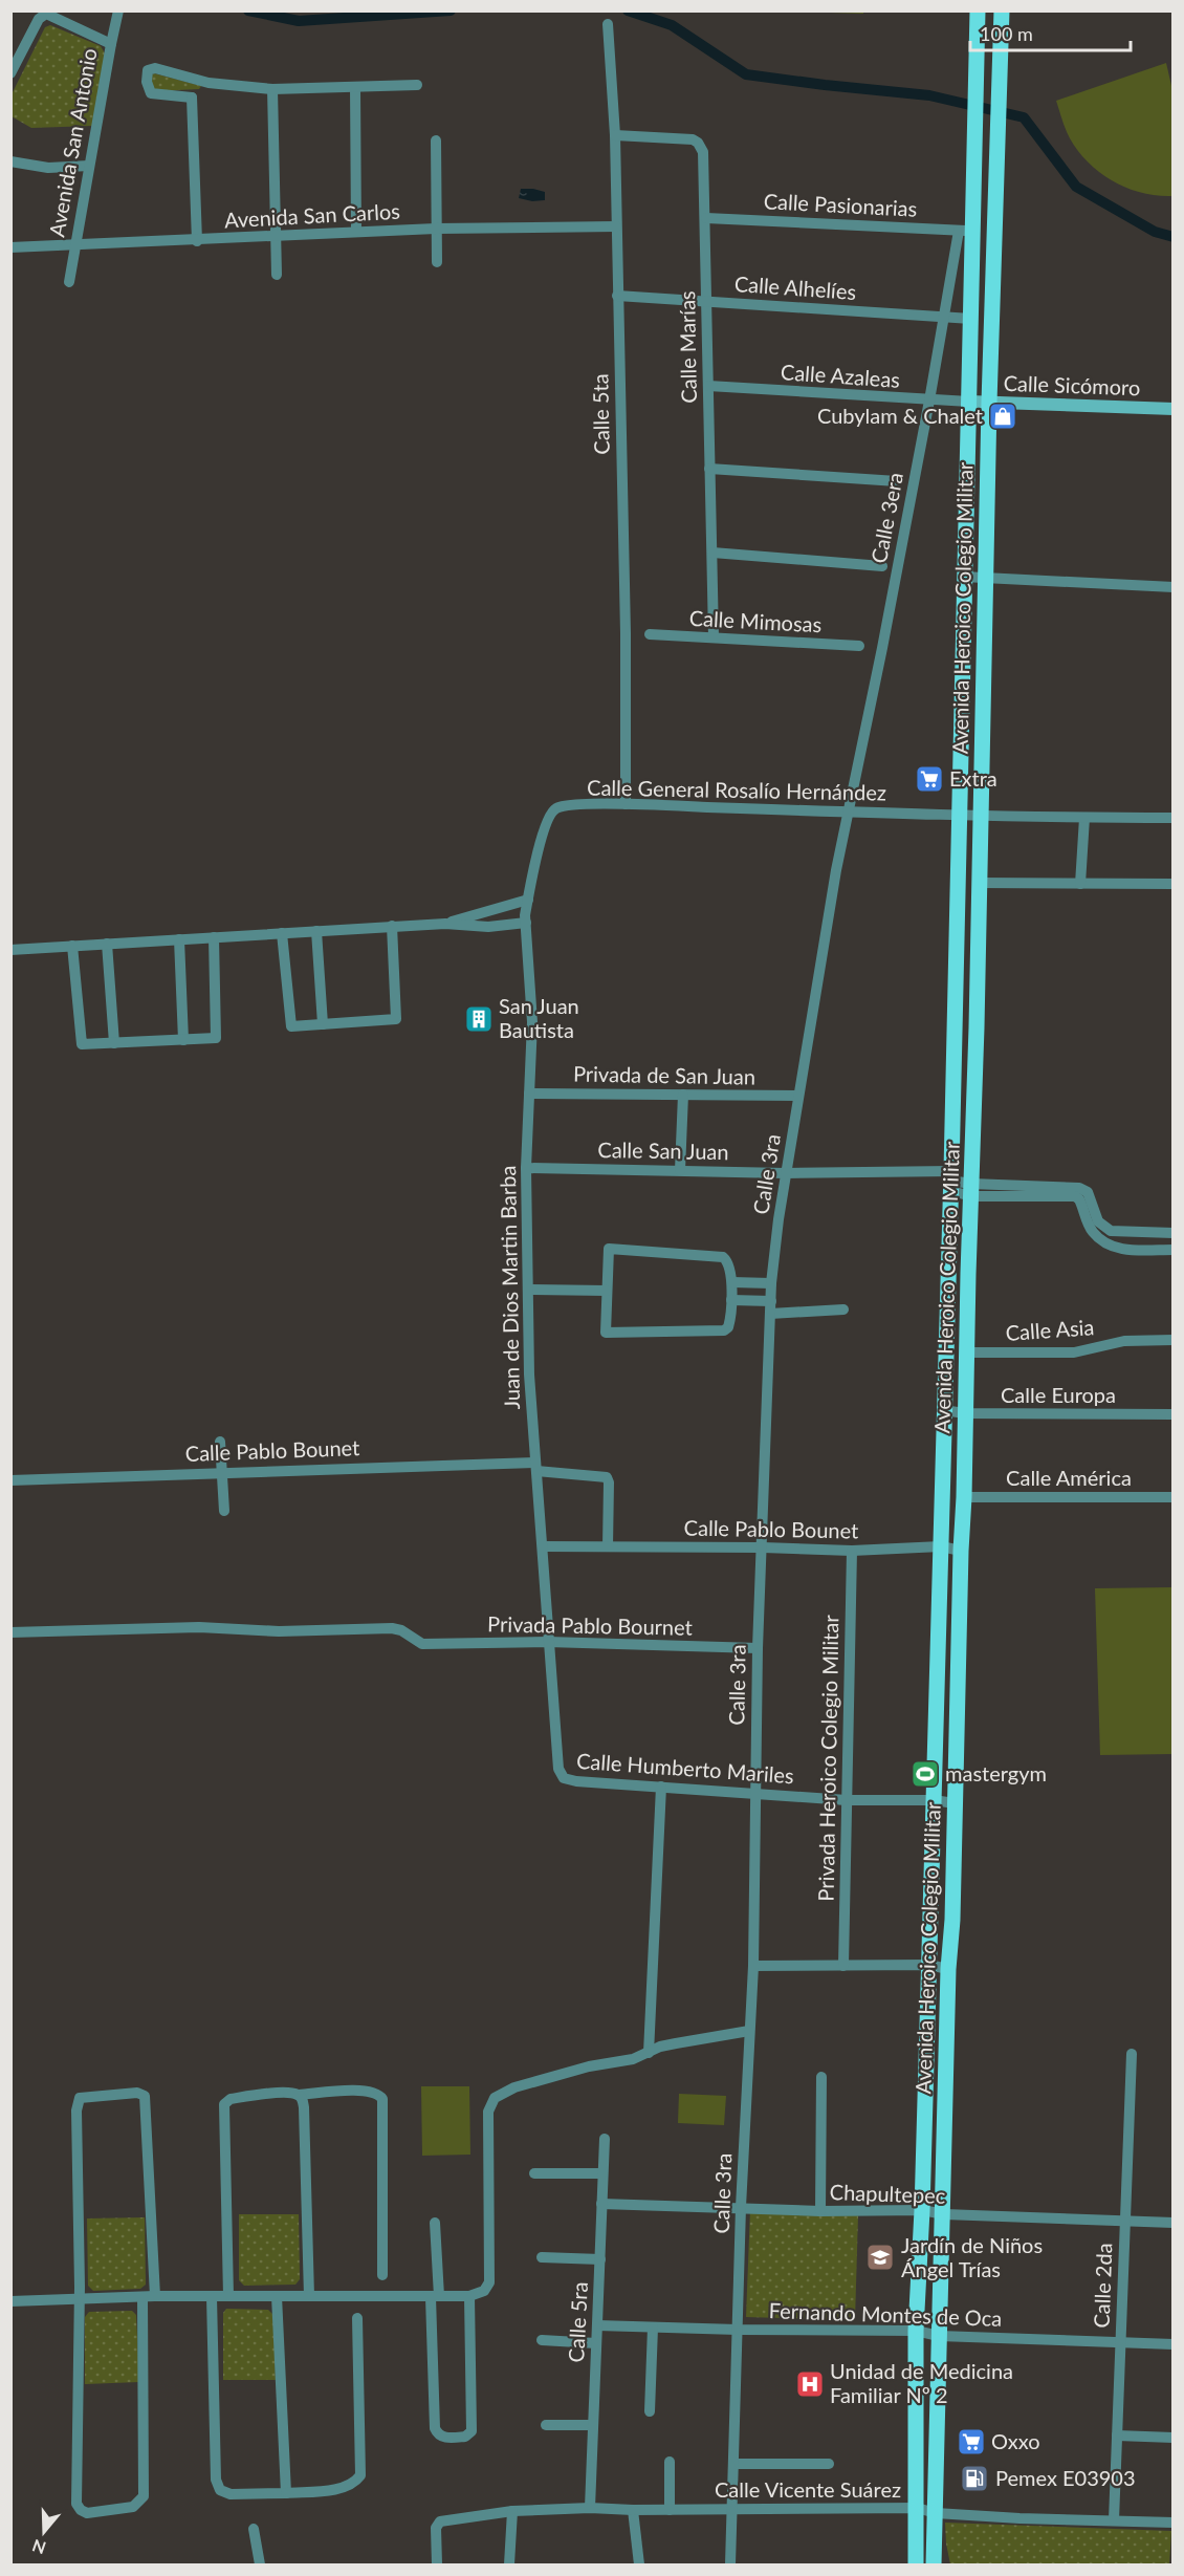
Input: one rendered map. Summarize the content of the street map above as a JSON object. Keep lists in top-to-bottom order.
{
  "streets": {
    "main road": ["Avenida Heroico Colegio Militar"],
    "street": [
      "Avenida San Antonio",
      "Calle Pasionarias",
      "Avenida San Carlos",
      "Calle Alhelíes",
      "Calle Marías",
      "Calle Azaleas",
      "Calle Sicómoro",
      "Calle 5ta",
      "Calle 3era",
      "Calle Mimosas",
      "Calle General Rosalío Hernández",
      "Privada de San Juan",
      "Calle San Juan",
      "Calle 3ra",
      "Juan de Dios Martin Barba",
      "Calle Asia",
      "Calle Europa",
      "Calle Pablo Bounet",
      "Calle América",
      "Privada Pablo Bournet",
      "Privada Heroico Colegio Militar",
      "Calle Humberto Mariles",
      "Chapultepec",
      "Calle 2da",
      "Fernando Montes de Oca",
      "Calle 5ra",
      "Calle Vicente Suárez"
    ]
  },
  "crossings": [
    ["Avenida San Antonio", "Avenida San Carlos"],
    ["Calle Pasionarias", "Calle Marías"],
    ["Calle Pasionarias", "Calle 3era"],
    ["Calle Pasionarias", "Avenida Heroico Colegio Militar"],
    ["Avenida San Carlos", "Calle 5ta"],
    ["Calle Alhelíes", "Calle Marías"],
    ["Calle Alhelíes", "Calle 5ta"],
    ["Calle Alhelíes", "Calle 3era"],
    ["Calle Alhelíes", "Avenida Heroico Colegio Militar"],
    ["Calle Marías", "Calle Azaleas"],
    ["Calle Marías", "Calle 5ta"],
    ["Calle Marías", "Calle Mimosas"],
    ["Calle Azaleas", "Calle Sicómoro"],
    ["Calle Azaleas", "Calle 3era"],
    ["Calle Azaleas", "Avenida Heroico Colegio Militar"],
    ["Calle Sicómoro", "Avenida Heroico Colegio Militar"],
    ["Calle 5ta", "Calle General Rosalío Hernández"],
    ["Calle 3era", "Avenida Heroico Colegio Militar"],
    ["Calle 3era", "Calle General Rosalío Hernández"],
    ["Calle 3era", "Calle 3ra"],
    ["Avenida Heroico Colegio Militar", "Calle General Rosalío Hernández"],
    ["Avenida Heroico Colegio Militar", "Calle San Juan"],
    ["Avenida Heroico Colegio Militar", "Calle Asia"],
    ["Avenida Heroico Colegio Militar", "Calle Europa"],
    ["Avenida Heroico Colegio Militar", "Calle Pablo Bounet"],
    ["Avenida Heroico Colegio Militar", "Calle América"],
    ["Avenida Heroico Colegio Militar", "Calle Humberto Mariles"],
    ["Avenida Heroico Colegio Militar", "Chapultepec"],
    ["Avenida Heroico Colegio Militar", "Fernando Montes de Oca"],
    ["Avenida Heroico Colegio Militar", "Calle Vicente Suárez"],
    ["Calle General Rosalío Hernández", "Calle 3ra"],
    ["Calle General Rosalío Hernández", "Juan de Dios Martin Barba"],
    ["Privada de San Juan", "Calle 3ra"],
    ["Privada de San Juan", "Juan de Dios Martin Barba"],
    ["Calle San Juan", "Calle 3ra"],
    ["Calle San Juan", "Juan de Dios Martin Barba"],
    ["Calle 3ra", "Calle Pablo Bounet"],
    ["Calle 3ra", "Privada Pablo Bournet"],
    ["Calle 3ra", "Calle Humberto Mariles"],
    ["Calle 3ra", "Chapultepec"],
    ["Calle 3ra", "Fernando Montes de Oca"],
    ["Calle 3ra", "Calle Vicente Suárez"],
    ["Juan de Dios Martin Barba", "Calle Pablo Bounet"],
    ["Juan de Dios Martin Barba", "Privada Pablo Bournet"],
    ["Juan de Dios Martin Barba", "Calle Humberto Mariles"],
    ["Calle Pablo Bounet", "Privada Heroico Colegio Militar"],
    ["Privada Heroico Colegio Militar", "Calle Humberto Mariles"],
    ["Chapultepec", "Calle 2da"],
    ["Chapultepec", "Calle 5ra"],
    ["Calle 2da", "Fernando Montes de Oca"],
    ["Calle 2da", "Calle Vicente Suárez"],
    ["Fernando Montes de Oca", "Calle 5ra"],
    ["Calle 5ra", "Calle Vicente Suárez"]
  ],
  "places": {
    "shop": ["Cubylam & Chalet"],
    "supermarket": ["Extra", "Oxxo"],
    "building": ["San Juan Bautista"],
    "sports": ["mastergym"],
    "school or university": ["Jardín de Niños Ángel Trías"],
    "hospital": ["Unidad de Medicina Familiar Nº 2"],
    "fuel station": ["Pemex E03903"]
  },
  "scale_bar": "100 m",
  "north": "bottom"
}
